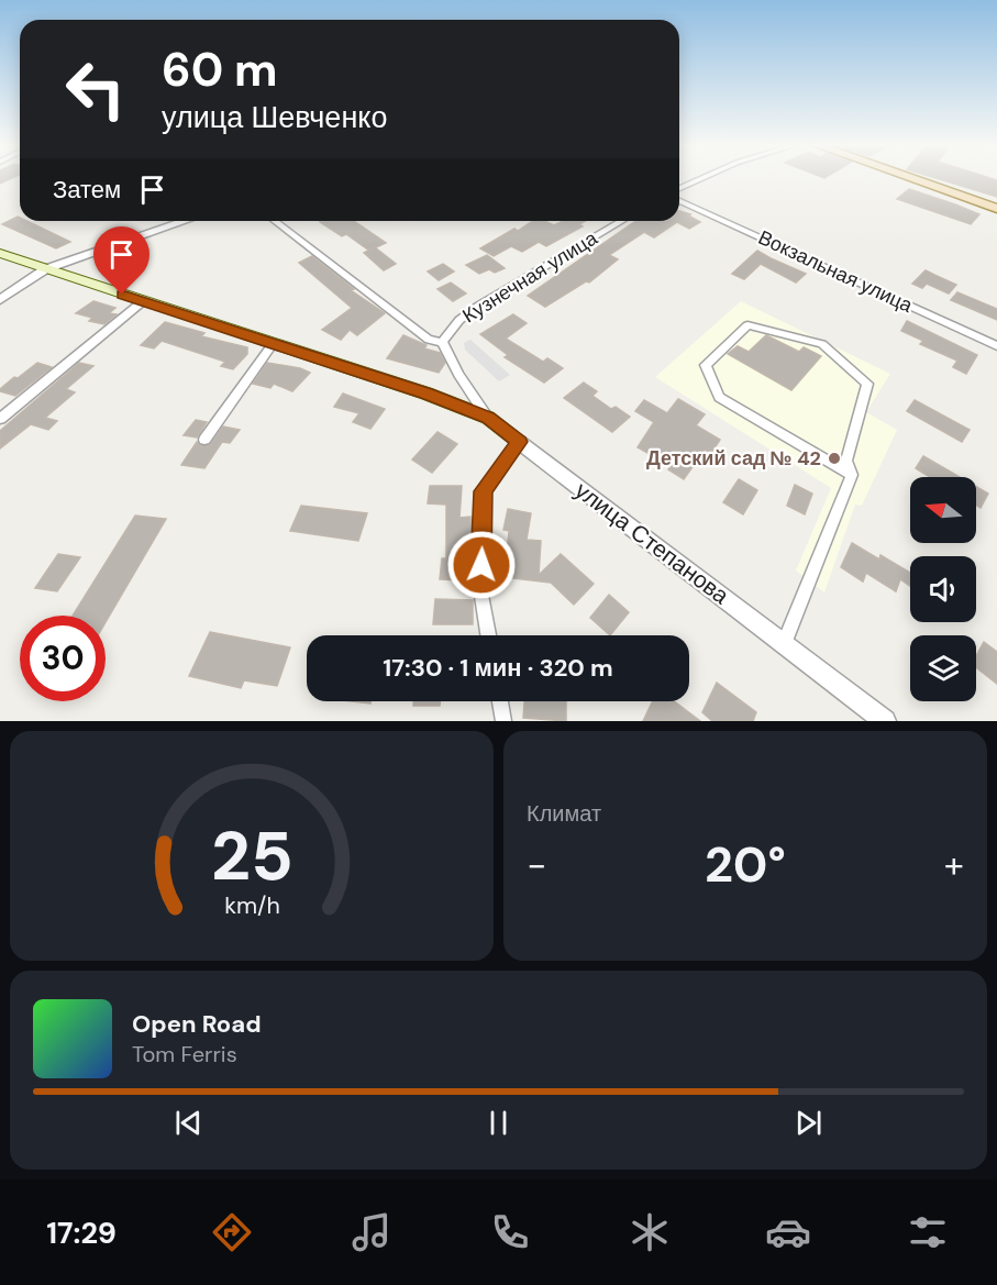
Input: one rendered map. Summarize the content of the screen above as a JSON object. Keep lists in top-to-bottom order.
{
  "streets": {
    "street": ["Вокзальная улица", "Кузнечная улица", "улица Степанова"]
  },
  "places": ["Детский сад № 42"],
  "north": "left",
  "page": {
    "turn": ["60 m", "улица Шевченко"],
    "then": "Затем",
    "limit": "30",
    "trip": "17:30 · 1 мин · 320 m",
    "tile": "Климат",
    "heat": ["−", "20°", "+"],
    "song": ["Open Road", "Tom Ferris"],
    "tabs": "17:29",
    "gauge": ["25", "km/h"]
  }
}
